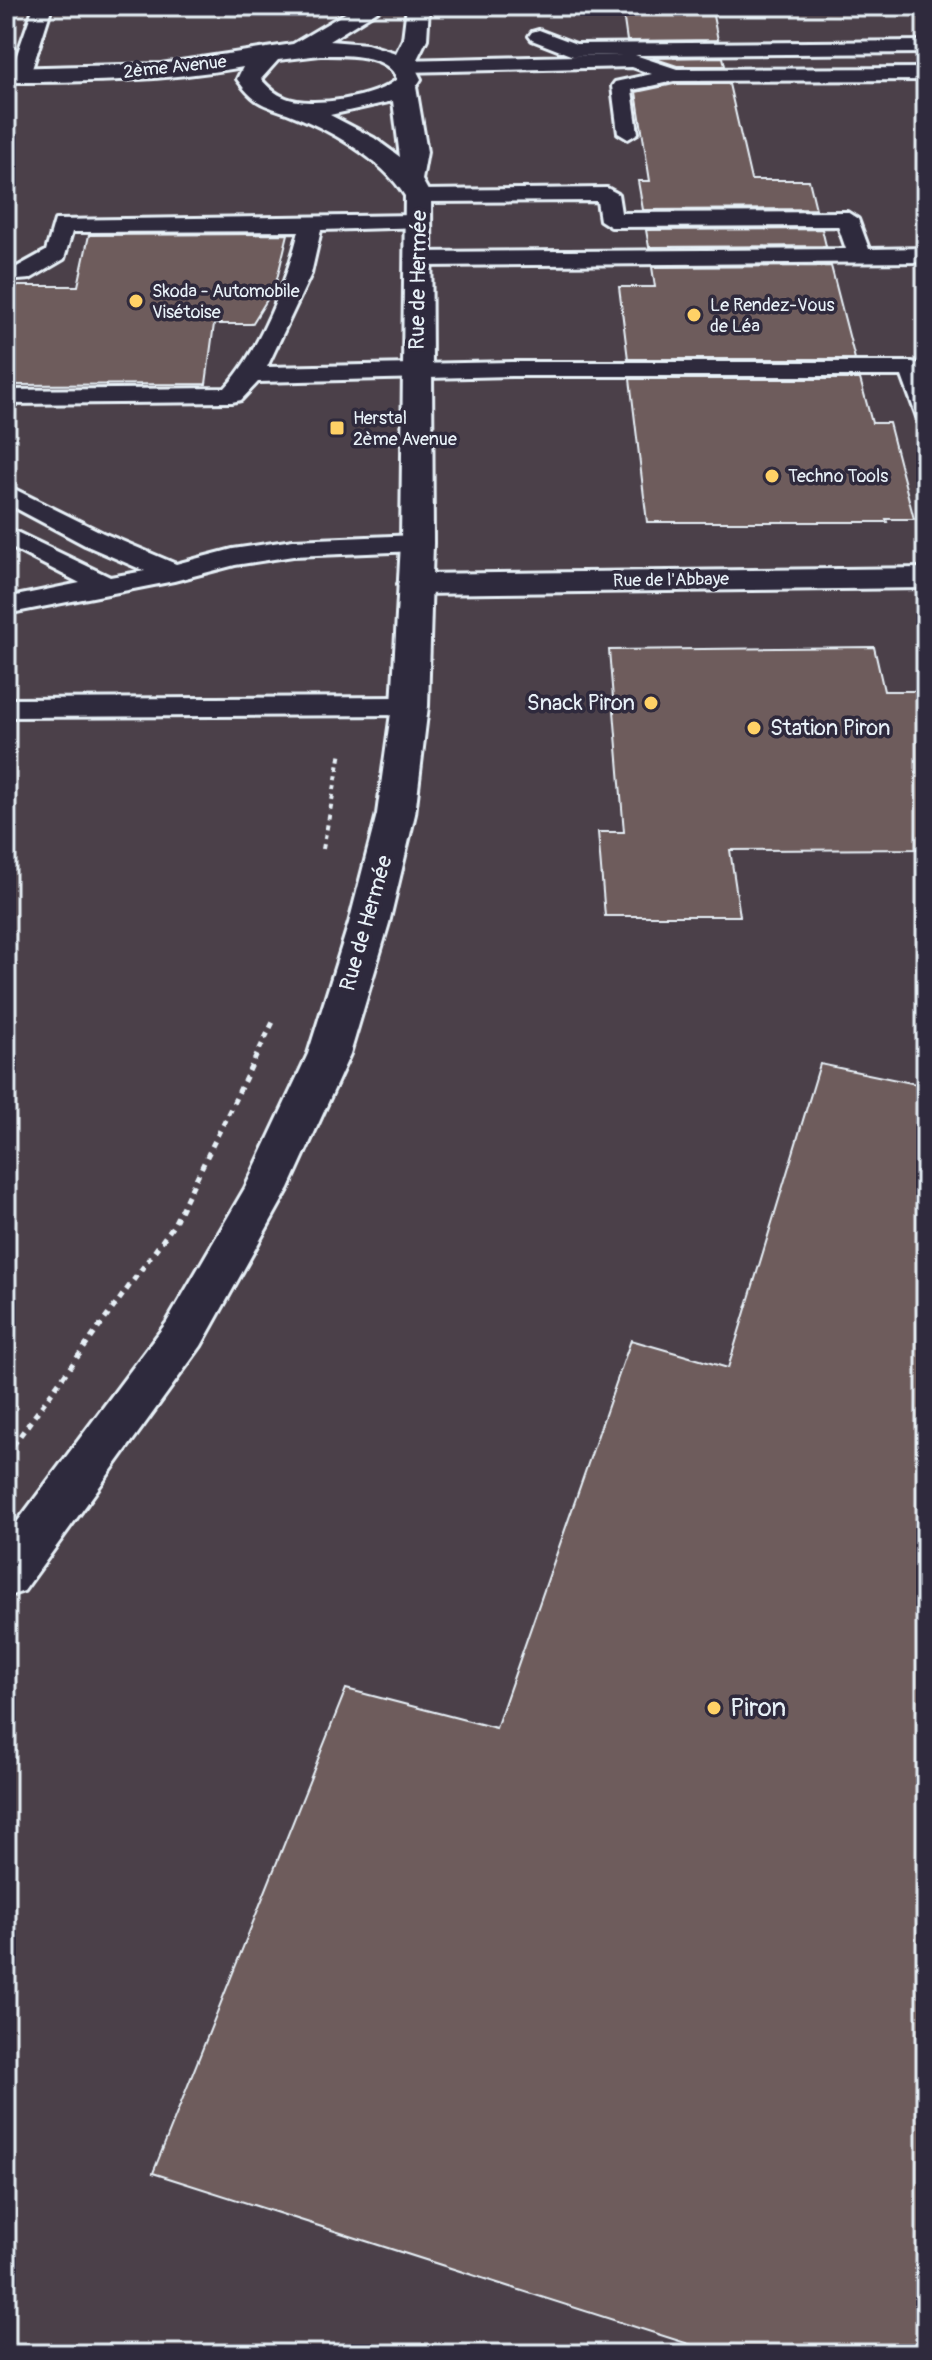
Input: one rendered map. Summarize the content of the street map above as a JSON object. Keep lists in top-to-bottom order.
{
  "streets": {
    "street": ["2ème Avenue", "Rue de Hermée", "Rue de l'Abbaye"]
  },
  "crossings": [
    ["2ème Avenue", "Rue de Hermée"],
    ["Rue de Hermée", "Rue de l'Abbaye"]
  ],
  "places": {
    "other": [
      "Skoda - Automobile Visétoise",
      "Le Rendez-Vous de Léa",
      "Techno Tools",
      "Snack Piron",
      "Station Piron",
      "Piron"
    ],
    "transit": ["Herstal 2ème Avenue"]
  }
}
